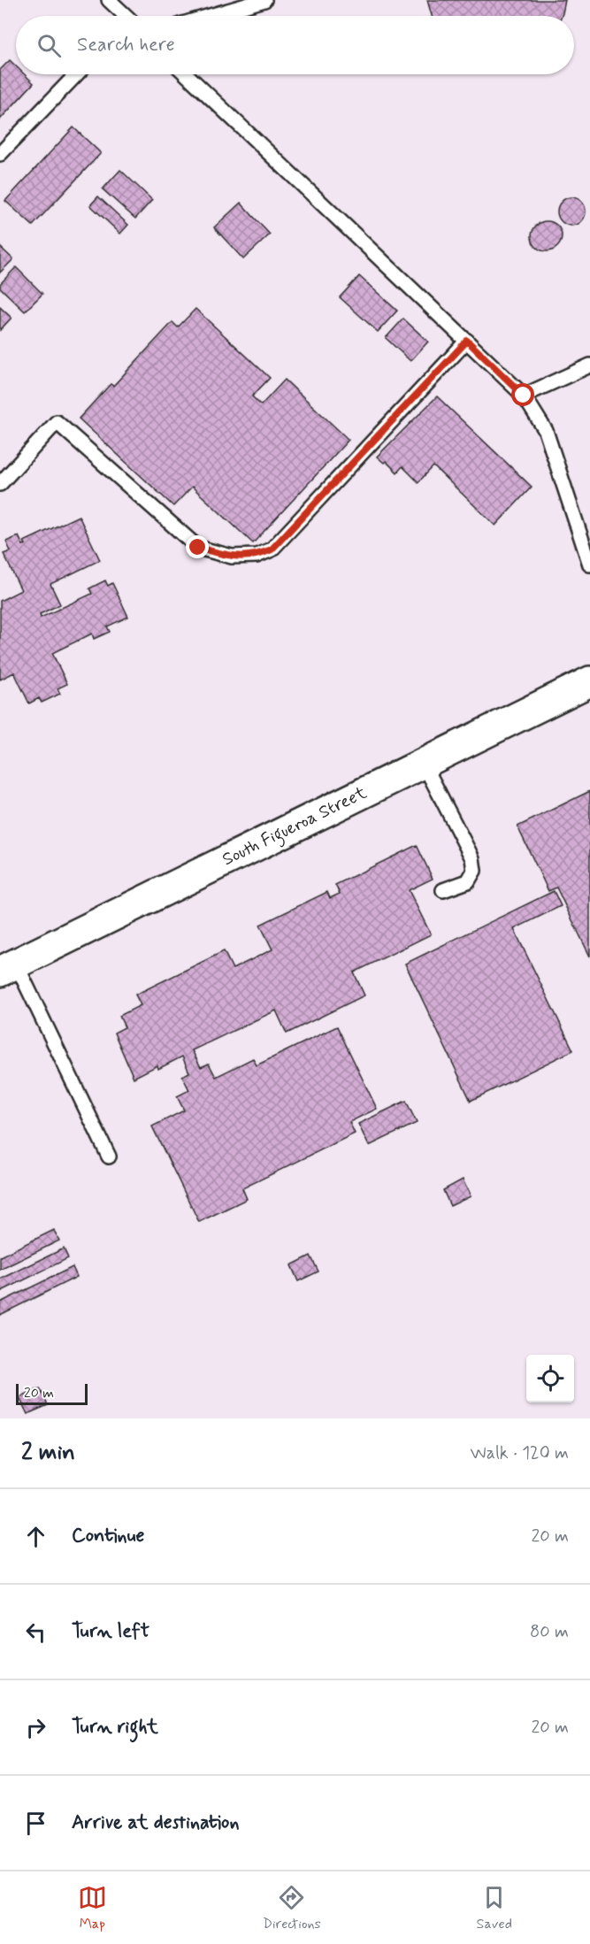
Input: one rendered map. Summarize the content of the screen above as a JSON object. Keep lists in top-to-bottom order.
{
  "streets": {
    "main road": ["South Figueroa Street"]
  },
  "scale_bar": "20 m",
  "page": {
    "search": "Search here",
    "scale": "20 m",
    "heading": ["2 min", "Walk · 120 m"],
    "list": [
      ["Continue", "20 m"],
      ["Turn left", "80 m"],
      ["Turn right", "20 m"],
      "Arrive at destination"
    ],
    "nav": ["Map", "Directions", "Saved"]
  }
}
